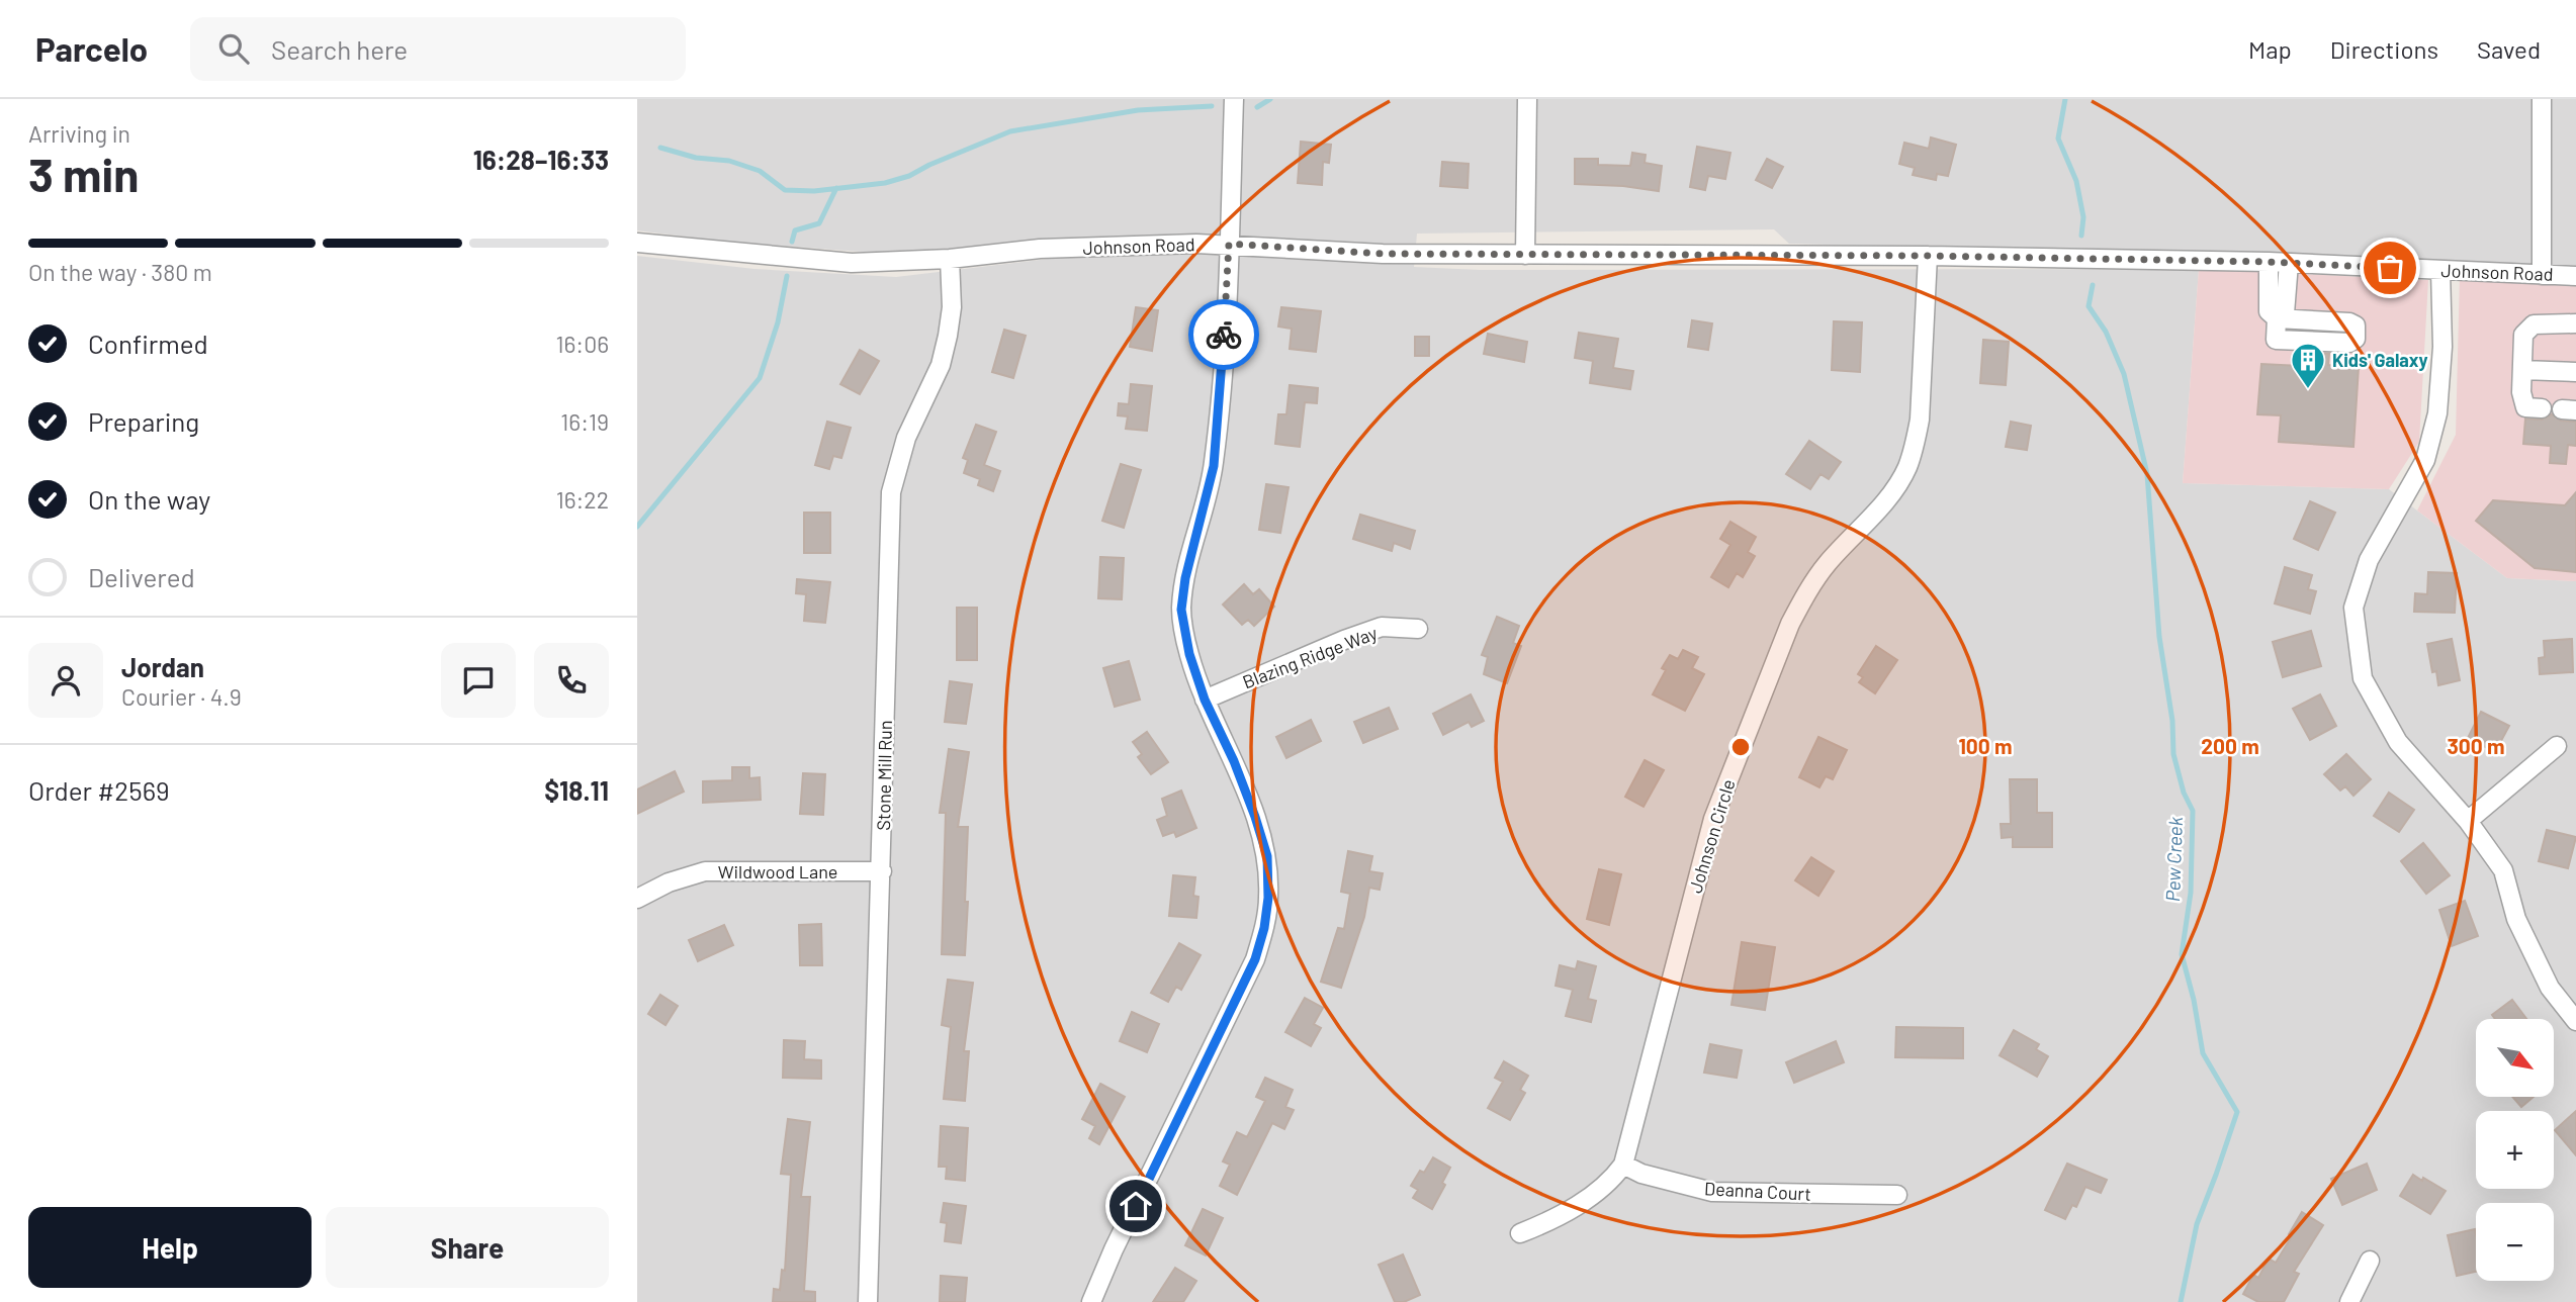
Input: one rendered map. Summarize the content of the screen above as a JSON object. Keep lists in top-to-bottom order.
{
  "streets": {
    "street": [
      "Johnson Road",
      "Blazing Ridge Way",
      "Stone Mill Run",
      "Johnson Circle",
      "Wildwood Lane",
      "Deanna Court"
    ]
  },
  "crossings": [
    ["Johnson Road", "Stone Mill Run"],
    ["Johnson Road", "Johnson Circle"],
    ["Stone Mill Run", "Wildwood Lane"],
    ["Johnson Circle", "Deanna Court"]
  ],
  "water": ["Pew Creek"],
  "places": {
    "building": ["Kids' Galaxy"]
  },
  "north": "bottom right",
  "page": {
    "header": "Parcelo",
    "search": "Search here",
    "nav": ["Map", "Directions", "Saved"],
    "heading": ["3 min", "Arriving in", "16:28–16:33"],
    "panel": [
      "Jordan",
      "Courier · 4.9",
      "Order #2569",
      "$18.11"
    ],
    "bar": "On the way · 380 m",
    "list": [
      ["Confirmed", "16:06"],
      ["Preparing", "16:19"],
      ["On the way", "16:22"],
      "Delivered"
    ],
    "map_buttons": ["+", "−"],
    "buttons": ["Help", "Share"]
  },
  "rings": ["100 m", "200 m", "300 m"]
}
